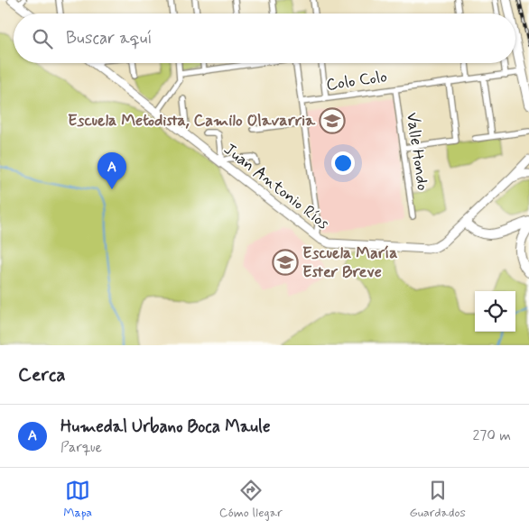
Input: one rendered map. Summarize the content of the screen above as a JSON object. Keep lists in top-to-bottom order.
{
  "streets": {
    "street": ["Colo Colo", "Valle Hondo", "Juan Antonio Ríos"]
  },
  "crossings": [
    ["Colo Colo", "Valle Hondo"]
  ],
  "places": {
    "school or university": ["Escuela Metodista, Camilo Olavarria", "Escuela María Ester Breve"]
  },
  "page": {
    "search": "Buscar aquí",
    "pins": "A",
    "heading": "Cerca",
    "list": [
      {
        "mark": "A",
        "name": "Humedal Urbano Boca Maule",
        "note": "Parque",
        "value": "270 m"
      }
    ],
    "nav": ["Mapa", "Cómo llegar", "Guardados"]
  }
}
